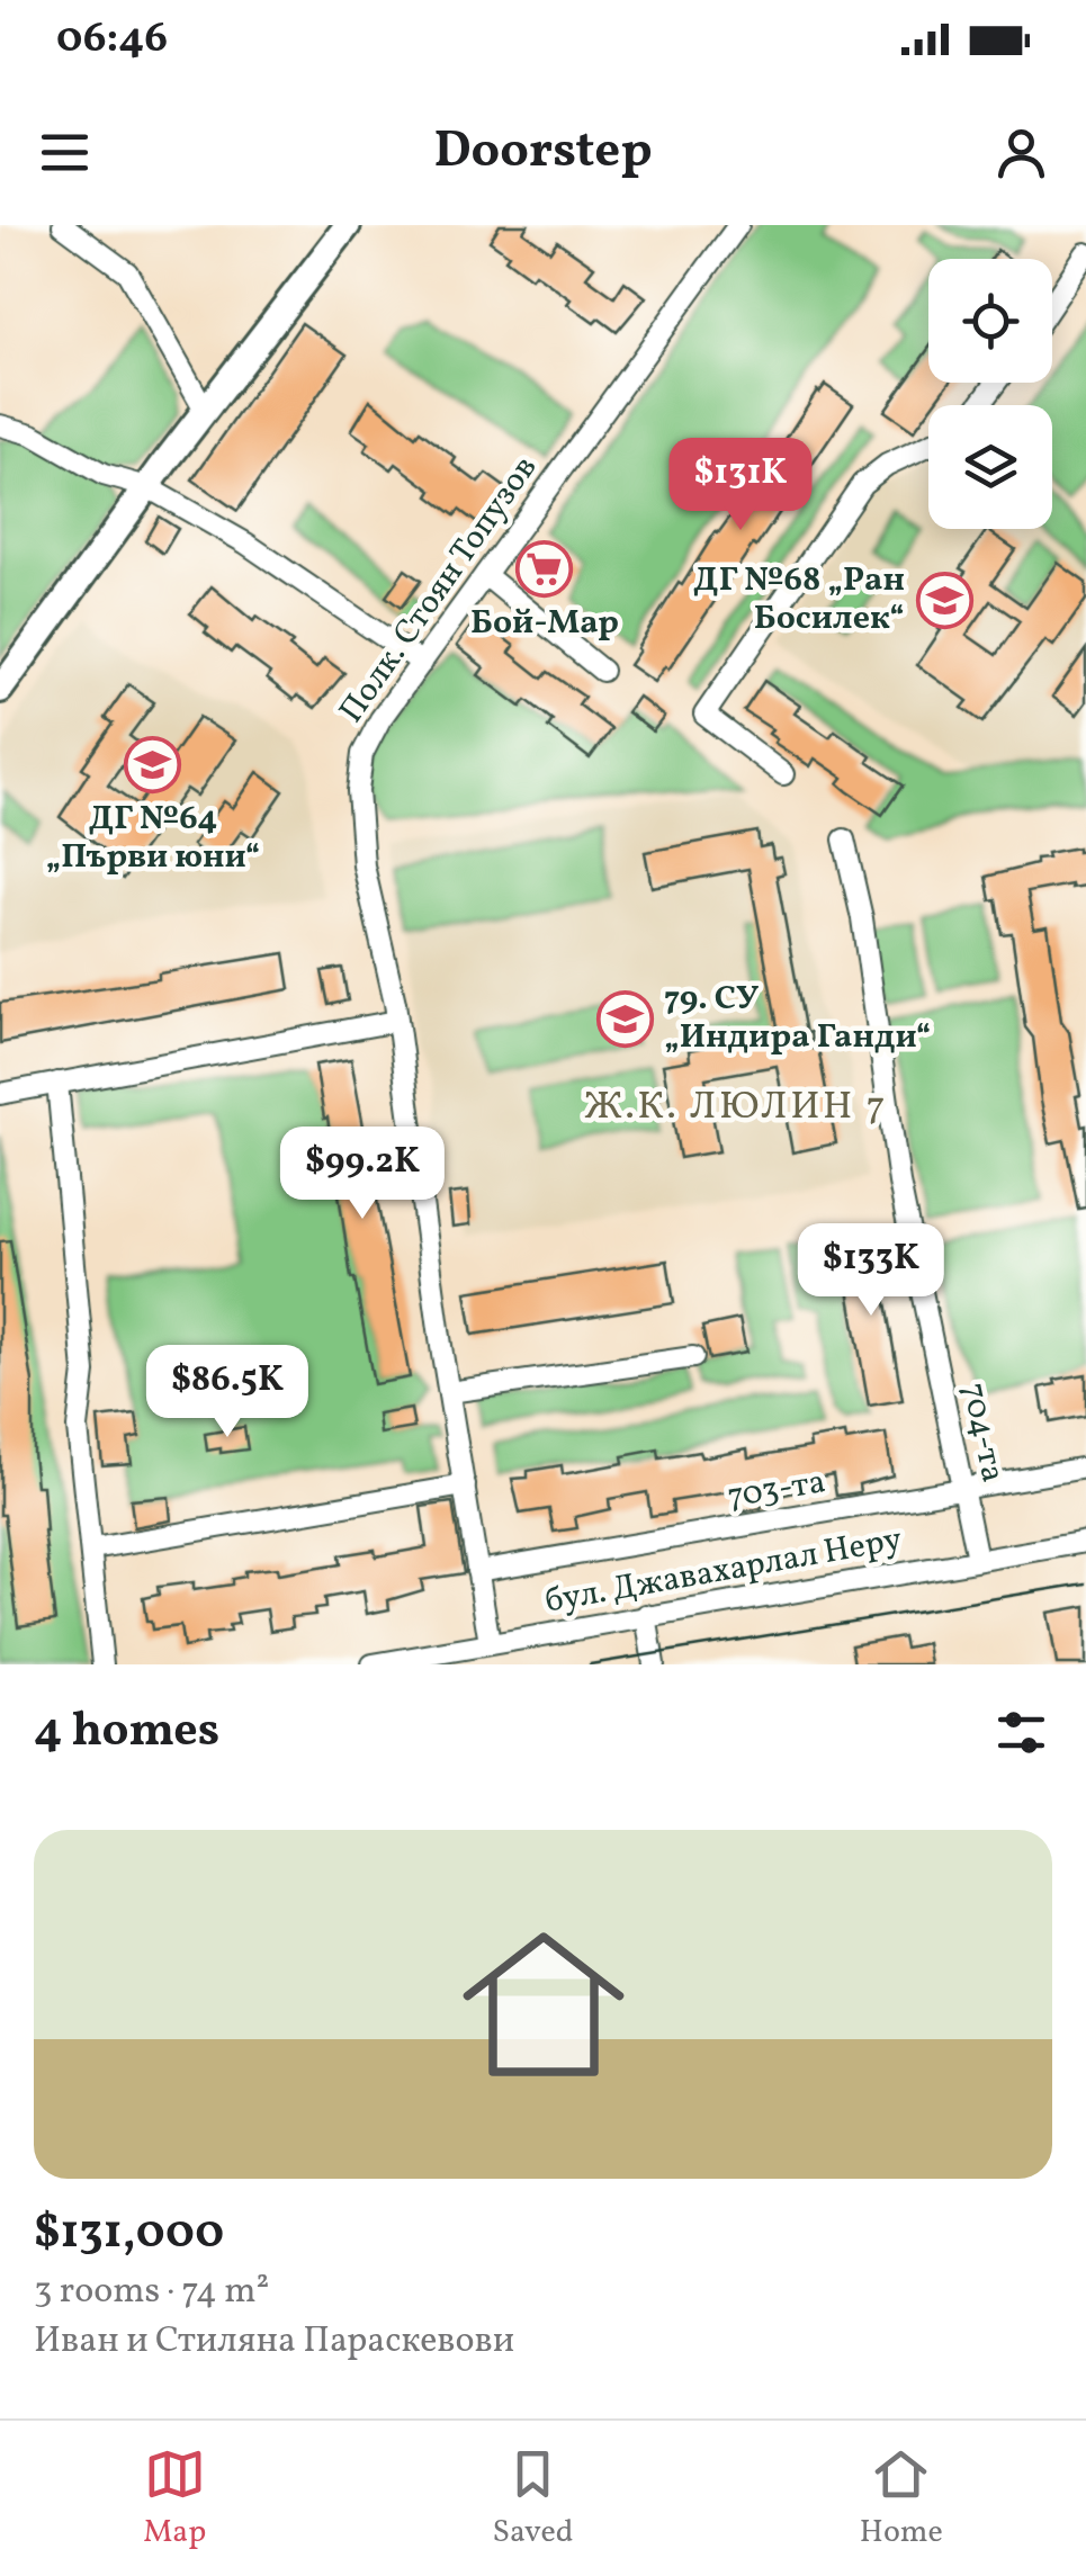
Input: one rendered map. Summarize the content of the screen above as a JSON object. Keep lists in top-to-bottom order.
{
  "streets": {
    "street": [
      "Полк. Стоян Топузов",
      "704-та",
      "703-та",
      "бул. Джавахарлал Неру"
    ]
  },
  "crossings": [
    ["Полк. Стоян Топузов", "703-та"],
    ["Полк. Стоян Топузов", "бул. Джавахарлал Неру"],
    ["704-та", "703-та"],
    ["704-та", "бул. Джавахарлал Неру"]
  ],
  "districts": ["Ж.К. ЛЮЛИН 7"],
  "places": {
    "supermarket": ["Бой-Мар"],
    "school or university": ["ДГ №68 „Ран Босилек“", "ДГ №64 „Първи юни“", "79. СУ „Индира Ганди“"]
  },
  "page": {
    "status": "06:46",
    "header": "Doorstep",
    "price": [
      "$131K",
      "$99.2K",
      "$133K",
      "$86.5K"
    ],
    "heading": "4 homes",
    "list": [
      {
        "name": "$131,000",
        "note": "3 rooms · 74 m² · Иван и Стиляна Параскевови"
      }
    ],
    "tabs": ["Map", "Saved", "Home"]
  }
}
